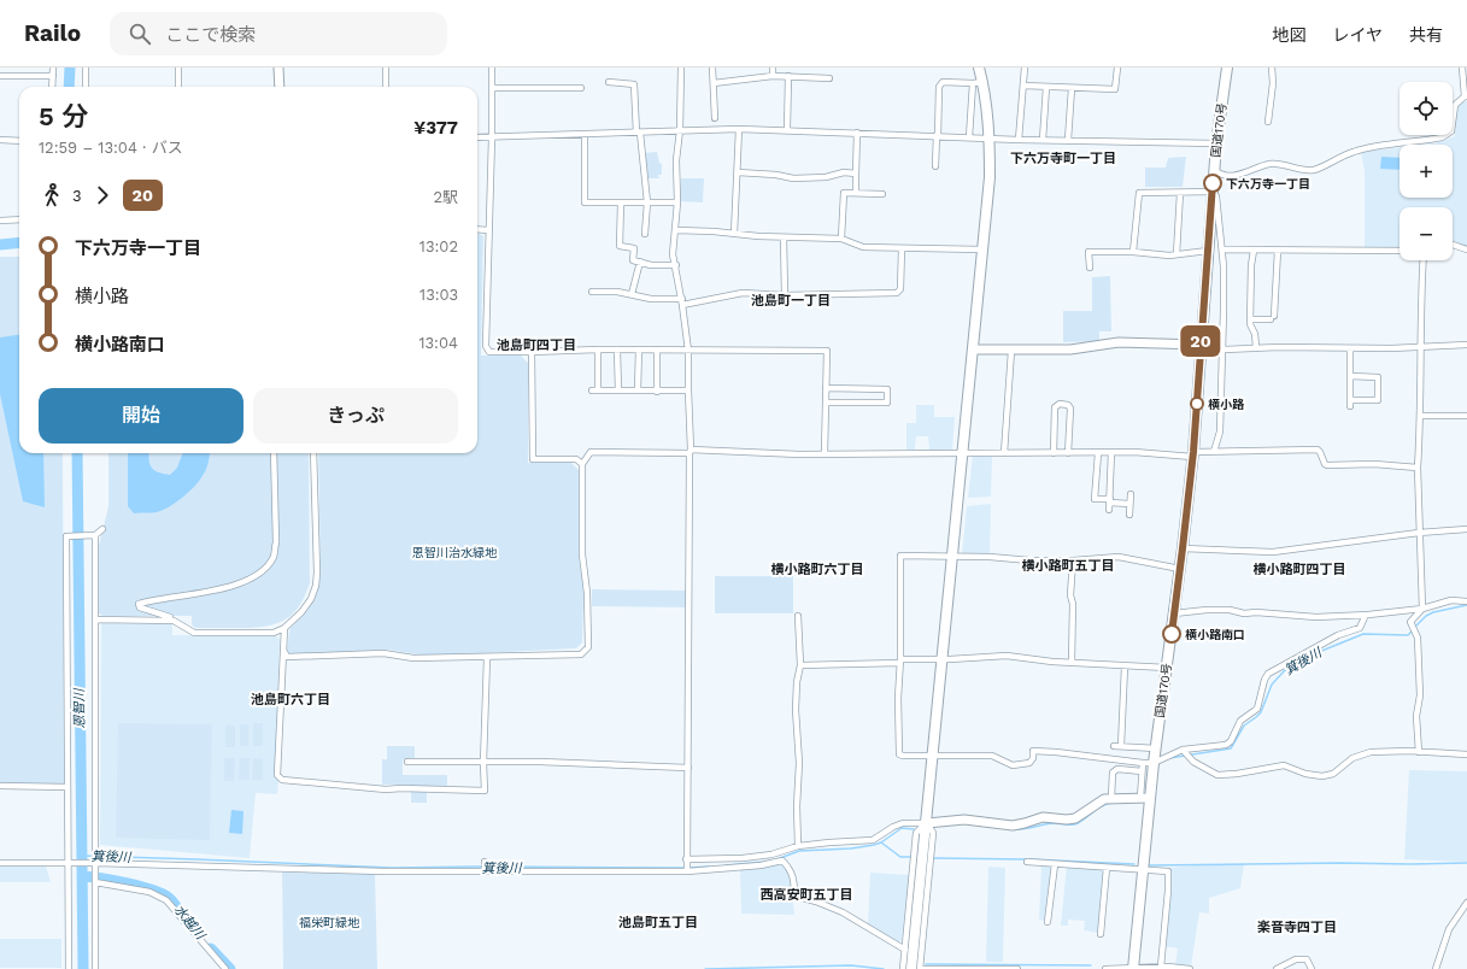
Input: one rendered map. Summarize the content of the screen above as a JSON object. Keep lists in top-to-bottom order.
{
  "streets": {
    "highway": ["国道170号"]
  },
  "districts": [
    "下六万寺町一丁目",
    "池島町一丁目",
    "池島町四丁目",
    "横小路町五丁目",
    "横小路町六丁目",
    "横小路町四丁目",
    "池島町六丁目",
    "西高安町五丁目",
    "池島町五丁目",
    "楽音寺四丁目"
  ],
  "water": ["箕後川", "恩智川", "水越川"],
  "parks": ["恩智川治水緑地", "福栄町緑地"],
  "places": ["下六万寺一丁目", "横小路", "横小路南口"],
  "lines": ["bus line 20"],
  "page": {
    "header": "Railo",
    "search": "ここで検索",
    "nav": ["地図", "レイヤ", "共有"],
    "on_map": "20",
    "map_buttons": ["+", "−"],
    "heading": ["5 分", "12:59 – 13:04 · バス", "¥377"],
    "legs": ["3", "20", "2駅"],
    "list": [
      {
        "name": "下六万寺一丁目",
        "value": "13:02"
      },
      {
        "name": "横小路",
        "value": "13:03"
      },
      {
        "name": "横小路南口",
        "value": "13:04"
      }
    ],
    "buttons": ["開始", "きっぷ"]
  }
}
